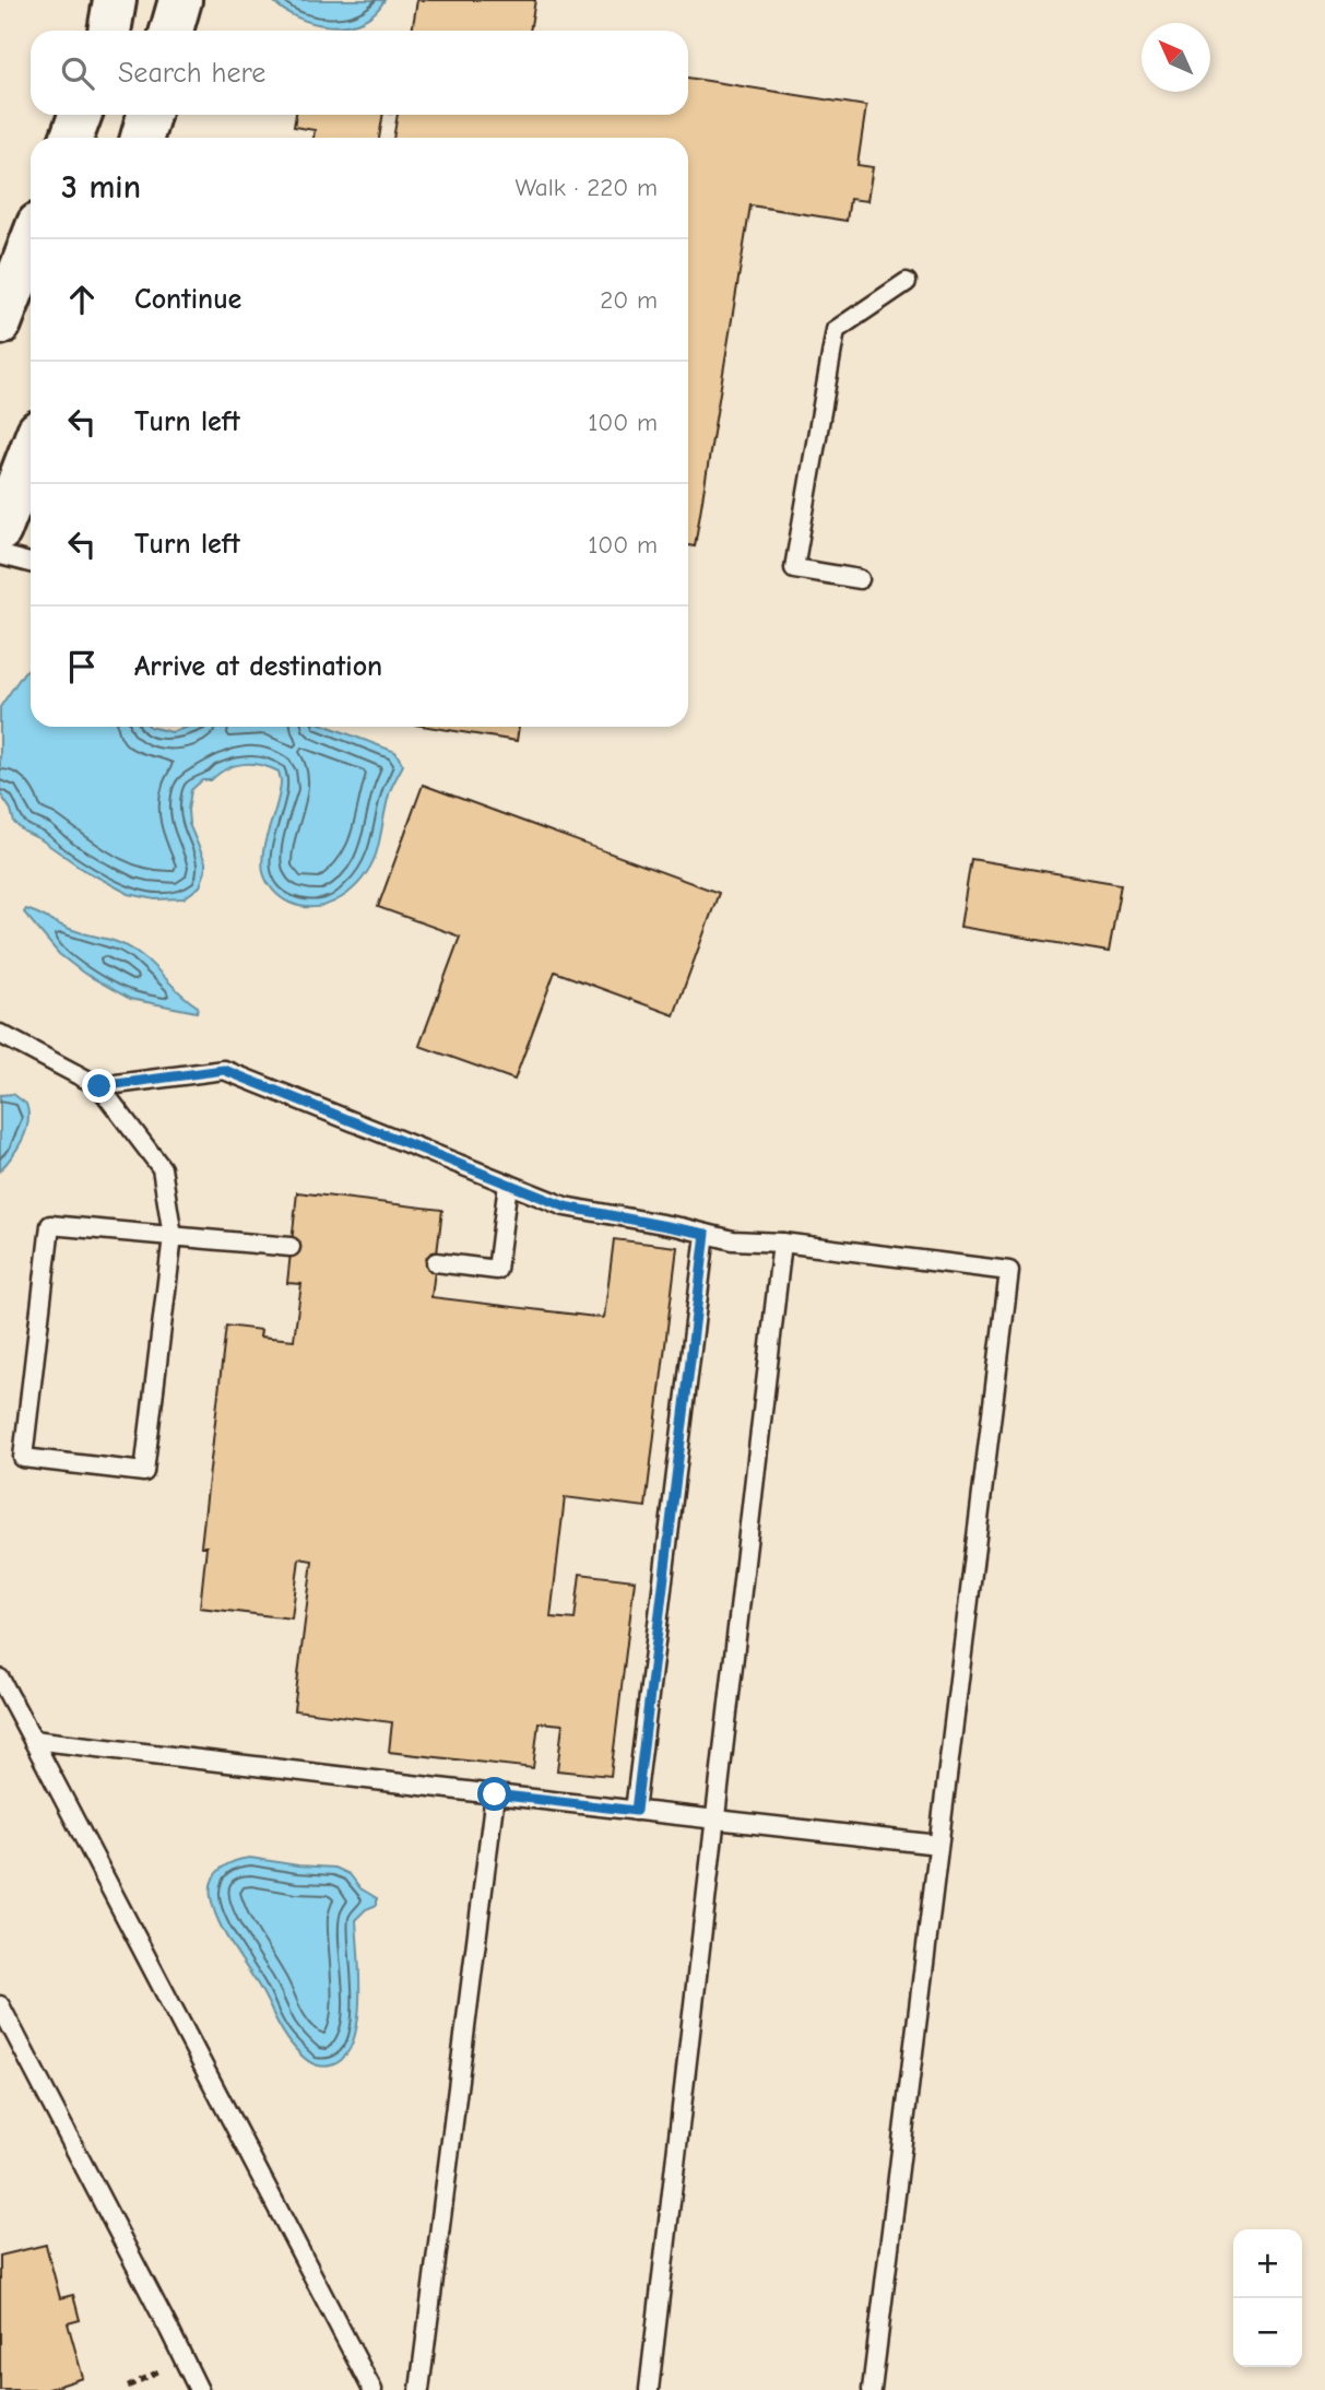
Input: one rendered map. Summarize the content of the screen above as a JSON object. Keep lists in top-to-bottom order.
{
  "north": "top left",
  "page": {
    "search": "Search here",
    "heading": ["3 min", "Walk · 220 m"],
    "list": [
      ["Continue", "20 m"],
      ["Turn left", "100 m"],
      ["Turn left", "100 m"],
      "Arrive at destination"
    ],
    "map_buttons": ["+", "−"]
  }
}
